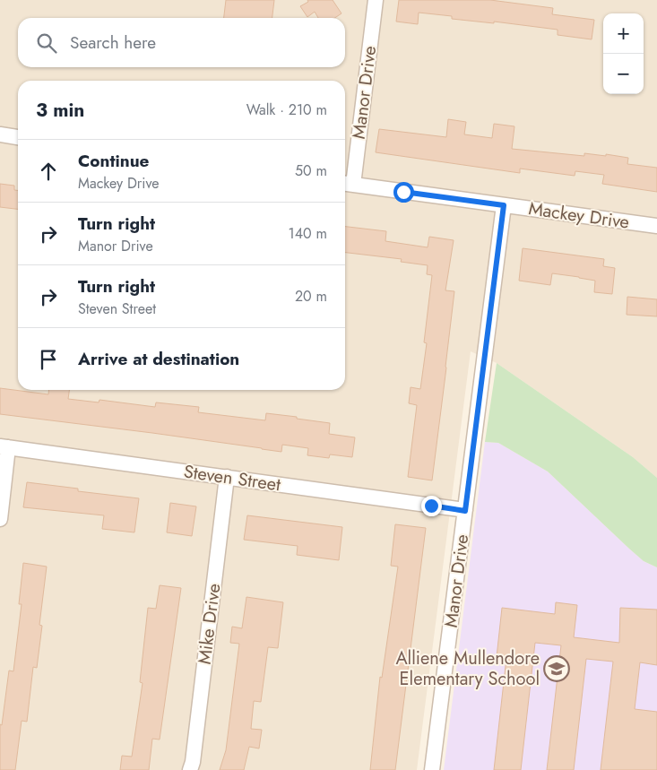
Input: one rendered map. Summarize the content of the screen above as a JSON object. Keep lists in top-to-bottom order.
{
  "streets": {
    "street": [
      "Manor Drive",
      "Mackey Drive",
      "Steven Street",
      "Mike Drive"
    ]
  },
  "crossings": [
    ["Manor Drive", "Mackey Drive"],
    ["Manor Drive", "Steven Street"],
    ["Steven Street", "Mike Drive"]
  ],
  "places": {
    "school or university": ["Alliene Mullendore Elementary School"]
  },
  "page": {
    "map_buttons": ["+", "−"],
    "search": "Search here",
    "heading": ["3 min", "Walk · 210 m"],
    "list": [
      ["Continue", "Mackey Drive", "50 m"],
      ["Turn right", "Manor Drive", "140 m"],
      ["Turn right", "Steven Street", "20 m"],
      "Arrive at destination"
    ]
  }
}
